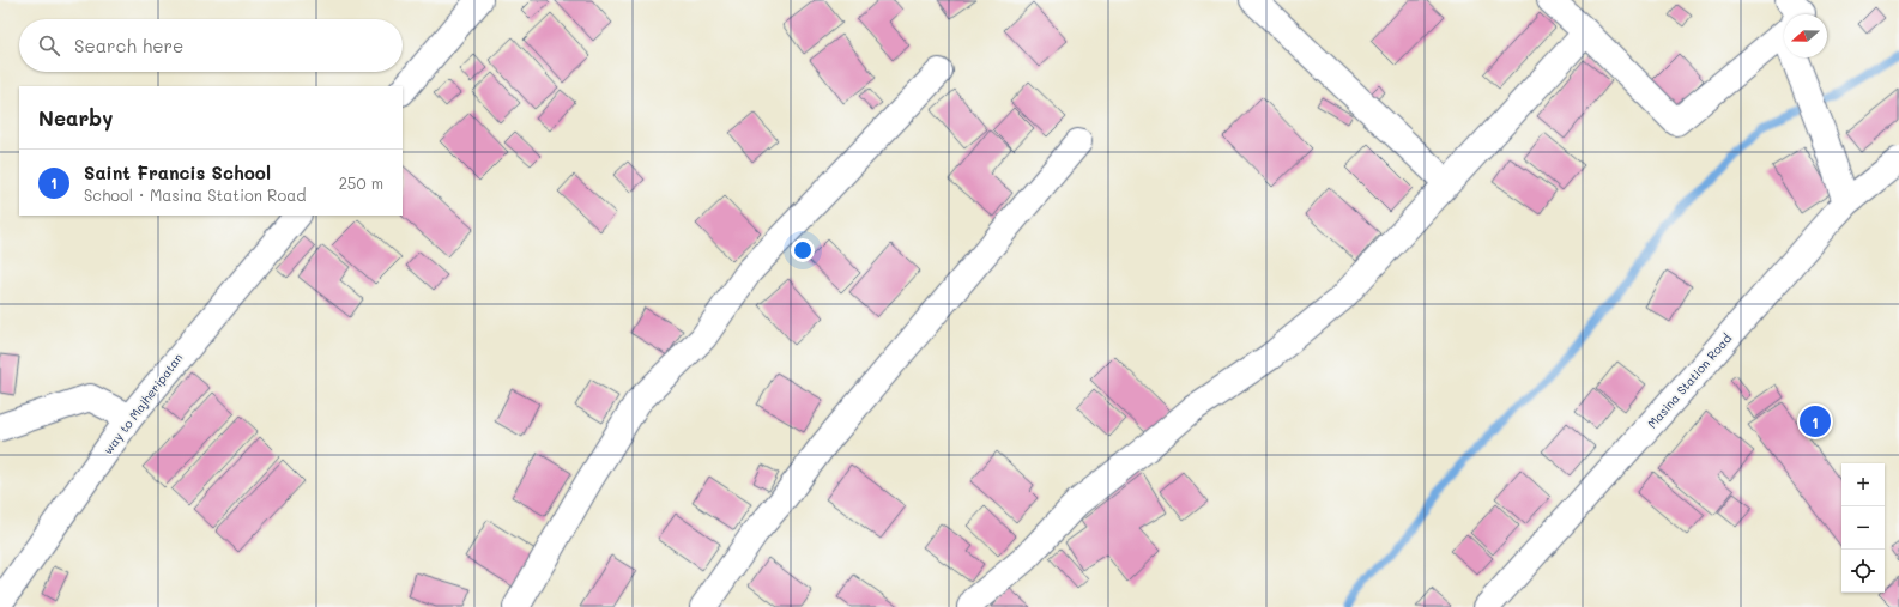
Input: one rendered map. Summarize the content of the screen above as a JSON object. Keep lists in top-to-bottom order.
{
  "streets": {
    "street": ["Masina Station Road", "way to Majheripatan"]
  },
  "north": "left",
  "page": {
    "search": "Search here",
    "heading": "Nearby",
    "list": [
      {
        "mark": "1",
        "name": "Saint Francis School",
        "note": "School · Masina Station Road",
        "value": "250 m"
      }
    ],
    "pins": "1",
    "map_buttons": ["+", "−"]
  }
}
